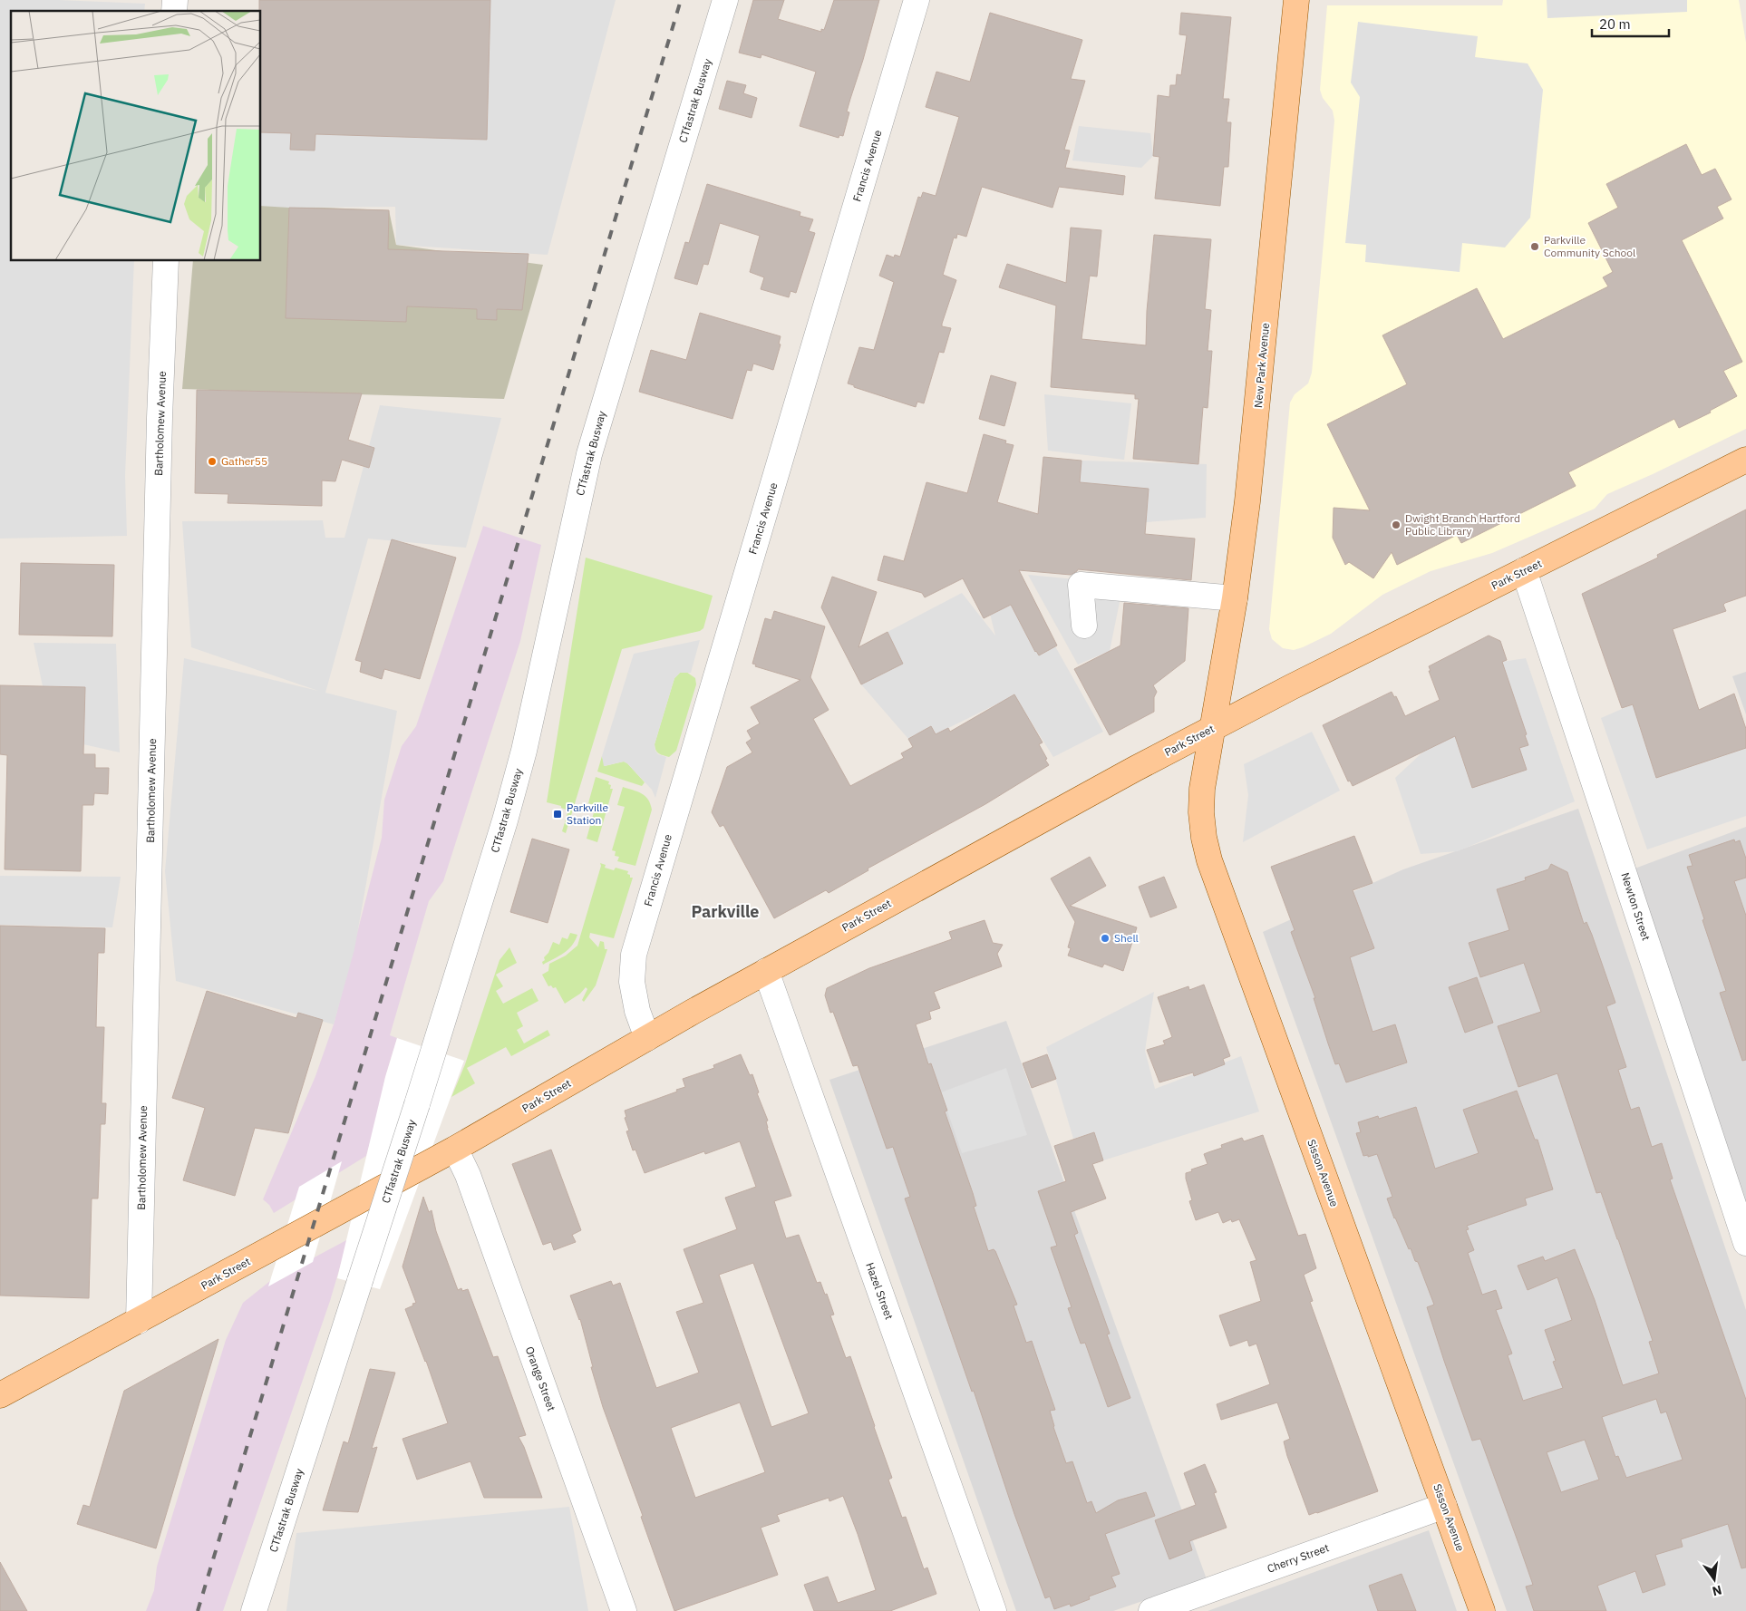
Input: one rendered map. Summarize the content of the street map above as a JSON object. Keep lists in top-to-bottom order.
{
  "streets": {
    "main road": ["New Park Avenue", "Park Street", "Sisson Avenue"],
    "street": [
      "CTfastrak Busway",
      "Francis Avenue",
      "Bartholomew Avenue",
      "Newton Street",
      "Hazel Street",
      "Orange Street",
      "Cherry Street"
    ]
  },
  "crossings": [
    ["Francis Avenue", "Park Street"],
    ["New Park Avenue", "Park Street"],
    ["New Park Avenue", "Sisson Avenue"],
    ["Bartholomew Avenue", "Park Street"],
    ["Park Street", "Newton Street"],
    ["Park Street", "Sisson Avenue"],
    ["Park Street", "Hazel Street"],
    ["Park Street", "Orange Street"],
    ["Sisson Avenue", "Cherry Street"]
  ],
  "districts": ["Parkville"],
  "places": {
    "other": [
      "Parkville Community School",
      "Gather55",
      "Dwight Branch Hartford Public Library",
      "Shell"
    ],
    "transit": ["Parkville Station"]
  },
  "scale_bar": "20 m",
  "north": "bottom"
}
